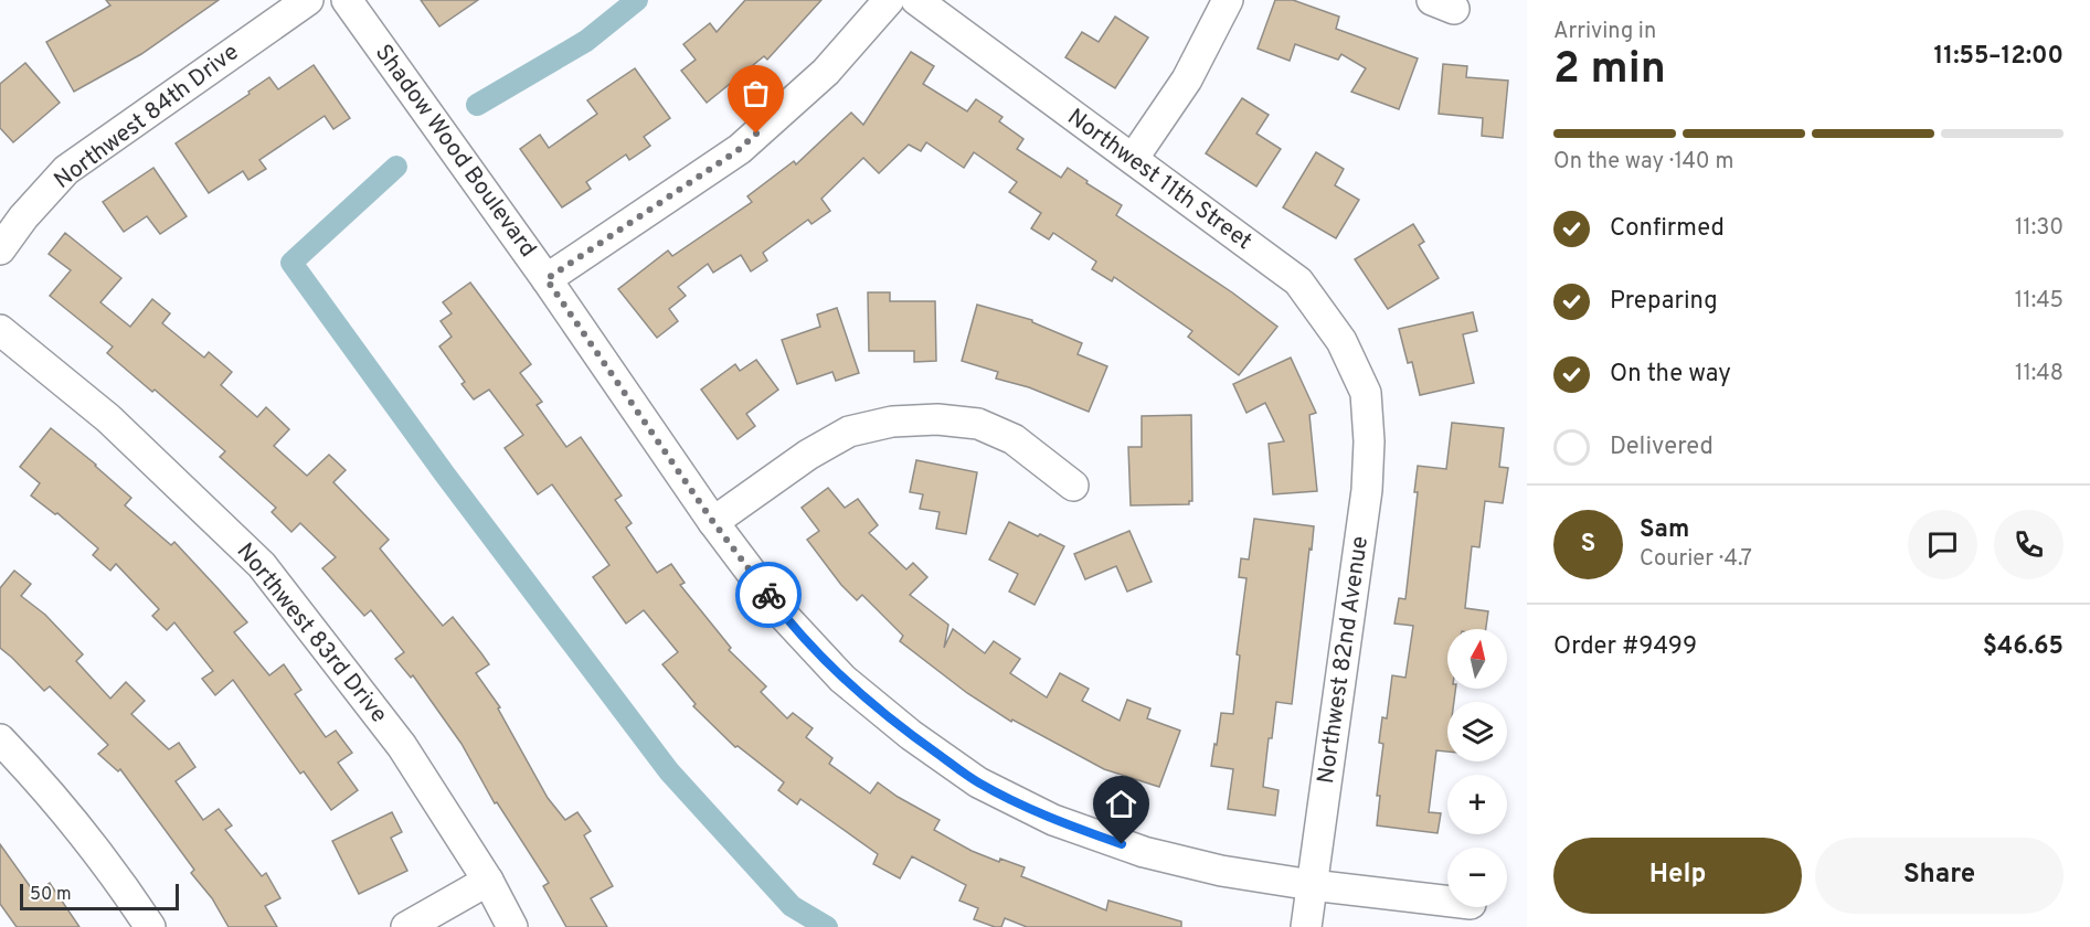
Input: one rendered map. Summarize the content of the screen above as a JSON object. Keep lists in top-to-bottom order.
{
  "streets": {
    "street": [
      "Northwest 84th Drive",
      "Shadow Wood Boulevard",
      "Northwest 11th Street",
      "Northwest 83rd Drive",
      "Northwest 82nd Avenue"
    ]
  },
  "crossings": [
    ["Shadow Wood Boulevard", "Northwest 82nd Avenue"],
    ["Northwest 11th Street", "Northwest 82nd Avenue"]
  ],
  "scale_bar": "50 m",
  "north": "top",
  "page": {
    "heading": ["2 min", "Arriving in", "11:55–12:00"],
    "panel": [
      "Sam",
      "Courier · 4.7",
      "Order #9499",
      "$46.65"
    ],
    "bar": "On the way · 140 m",
    "list": [
      ["Confirmed", "11:30"],
      ["Preparing", "11:45"],
      ["On the way", "11:48"],
      "Delivered"
    ],
    "round": "S",
    "map_buttons": ["+", "−"],
    "buttons": ["Help", "Share"],
    "scale": "50 m"
  }
}
